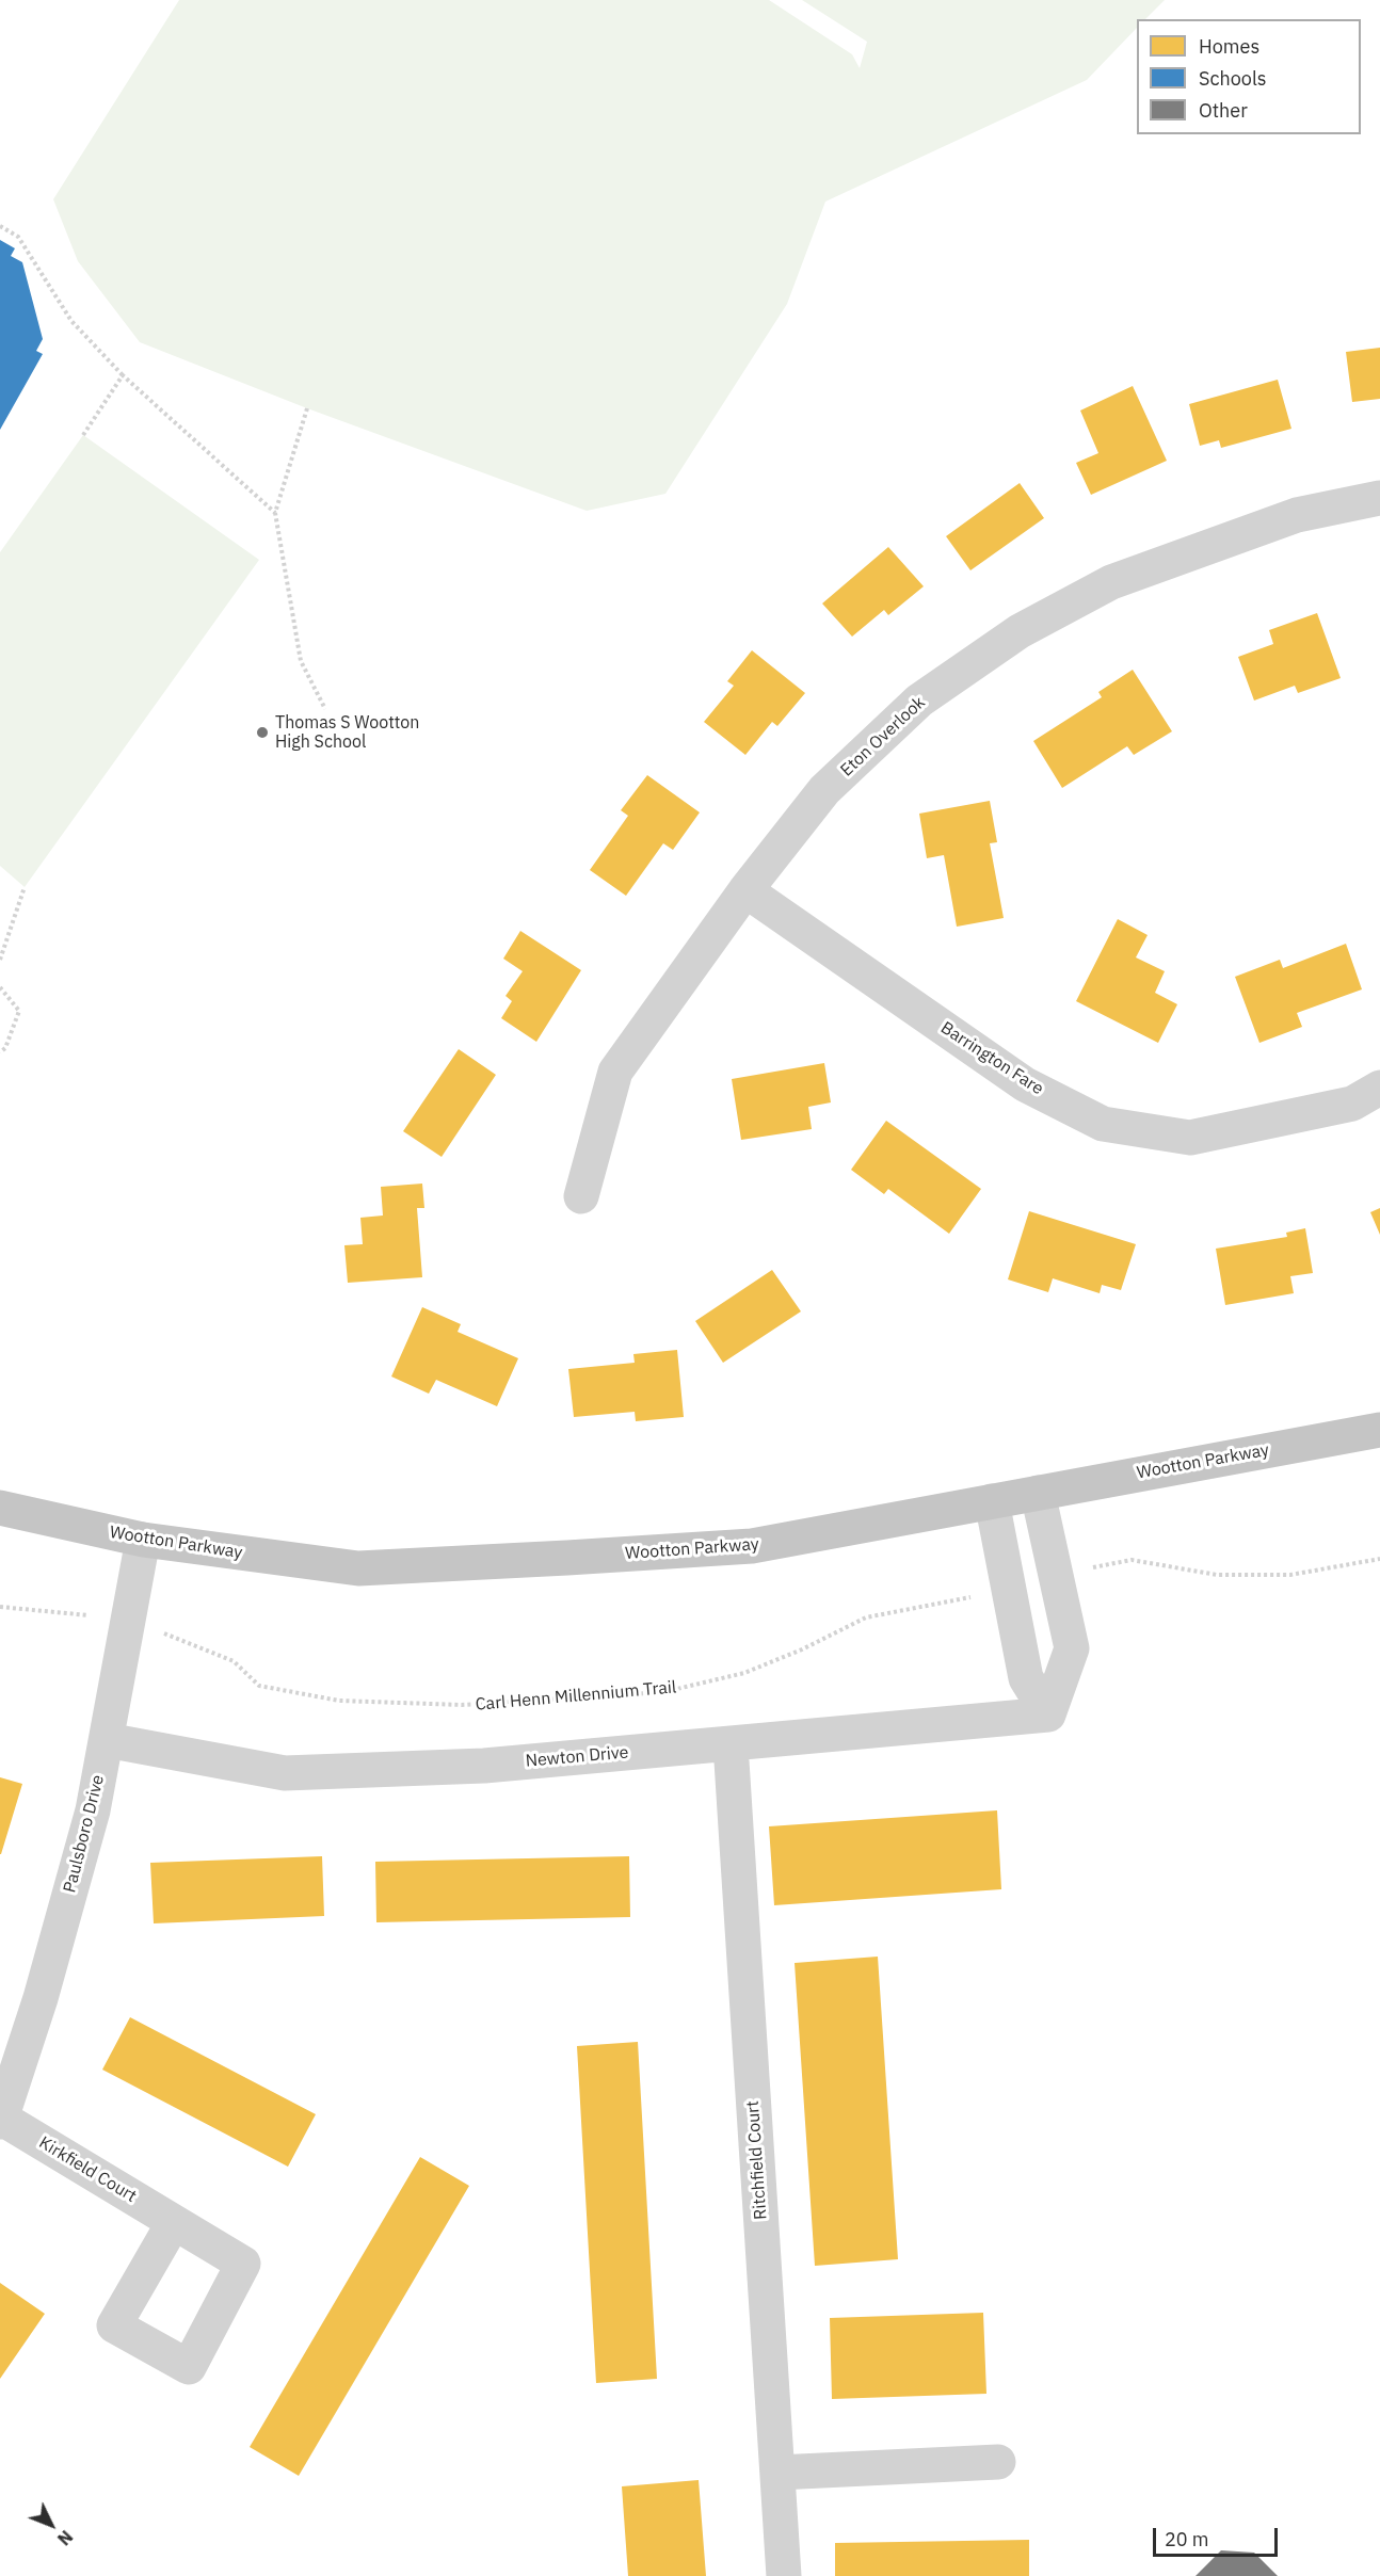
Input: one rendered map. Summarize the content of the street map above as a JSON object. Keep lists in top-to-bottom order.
{
  "streets": {
    "main road": ["Wootton Parkway"],
    "street": [
      "Eton Overlook",
      "Barrington Fare",
      "Newton Drive",
      "Paulsboro Drive",
      "Ritchfield Court",
      "Kirkfield Court"
    ],
    "path": ["Carl Henn Millennium Trail"]
  },
  "crossings": [
    ["Eton Overlook", "Barrington Fare"],
    ["Wootton Parkway", "Paulsboro Drive"],
    ["Carl Henn Millennium Trail", "Paulsboro Drive"],
    ["Newton Drive", "Paulsboro Drive"],
    ["Newton Drive", "Ritchfield Court"],
    ["Paulsboro Drive", "Kirkfield Court"]
  ],
  "places": ["Thomas S Wootton High School"],
  "legend": ["Homes", "Schools", "Other"],
  "scale_bar": "20 m",
  "north": "bottom right"
}
